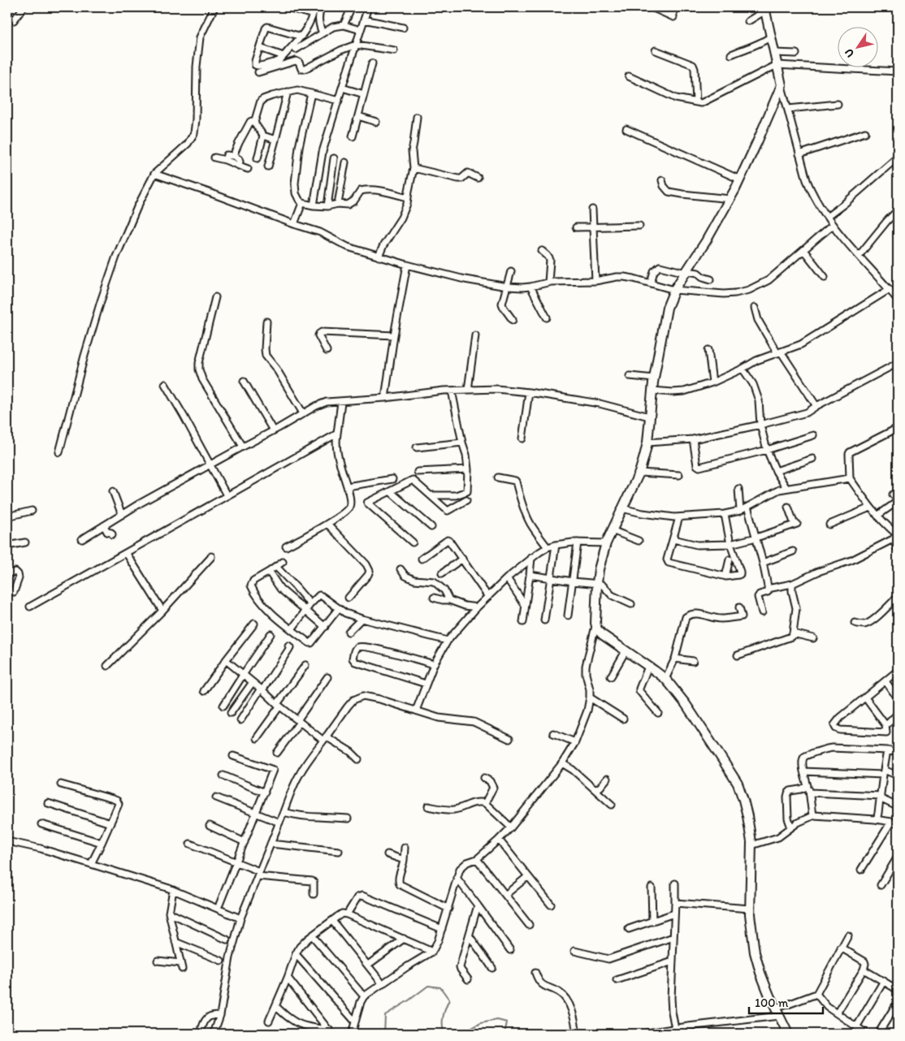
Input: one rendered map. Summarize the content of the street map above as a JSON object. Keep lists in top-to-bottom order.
{
  "scale_bar": "100 m",
  "north": "bottom left"
}
